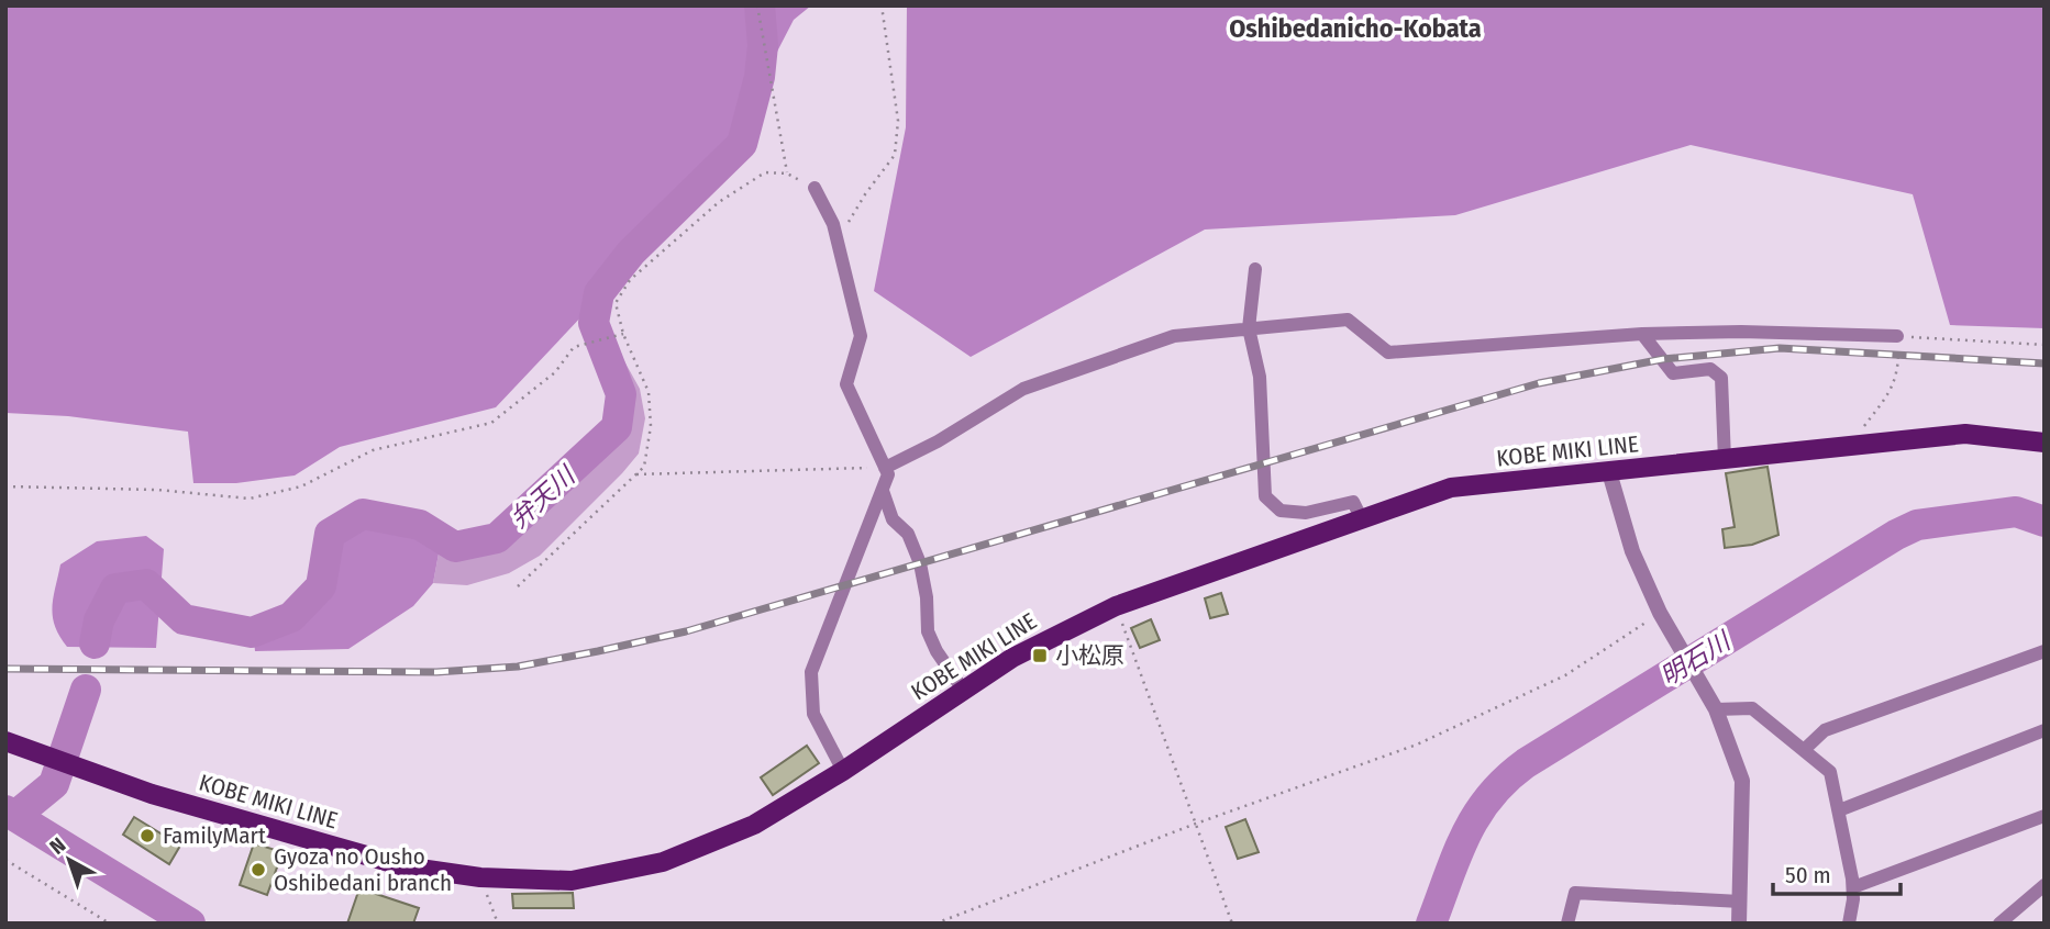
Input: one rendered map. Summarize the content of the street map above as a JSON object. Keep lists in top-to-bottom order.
{
  "streets": {
    "main road": ["KOBE MIKI LINE"]
  },
  "districts": ["Oshibedanicho-Kobata"],
  "water": ["弁天川", "明石川"],
  "places": {
    "transit": ["小松原"],
    "other": ["FamilyMart", "Gyoza no Ousho Oshibedani branch"]
  },
  "scale_bar": "50 m",
  "north": "top left"
}
